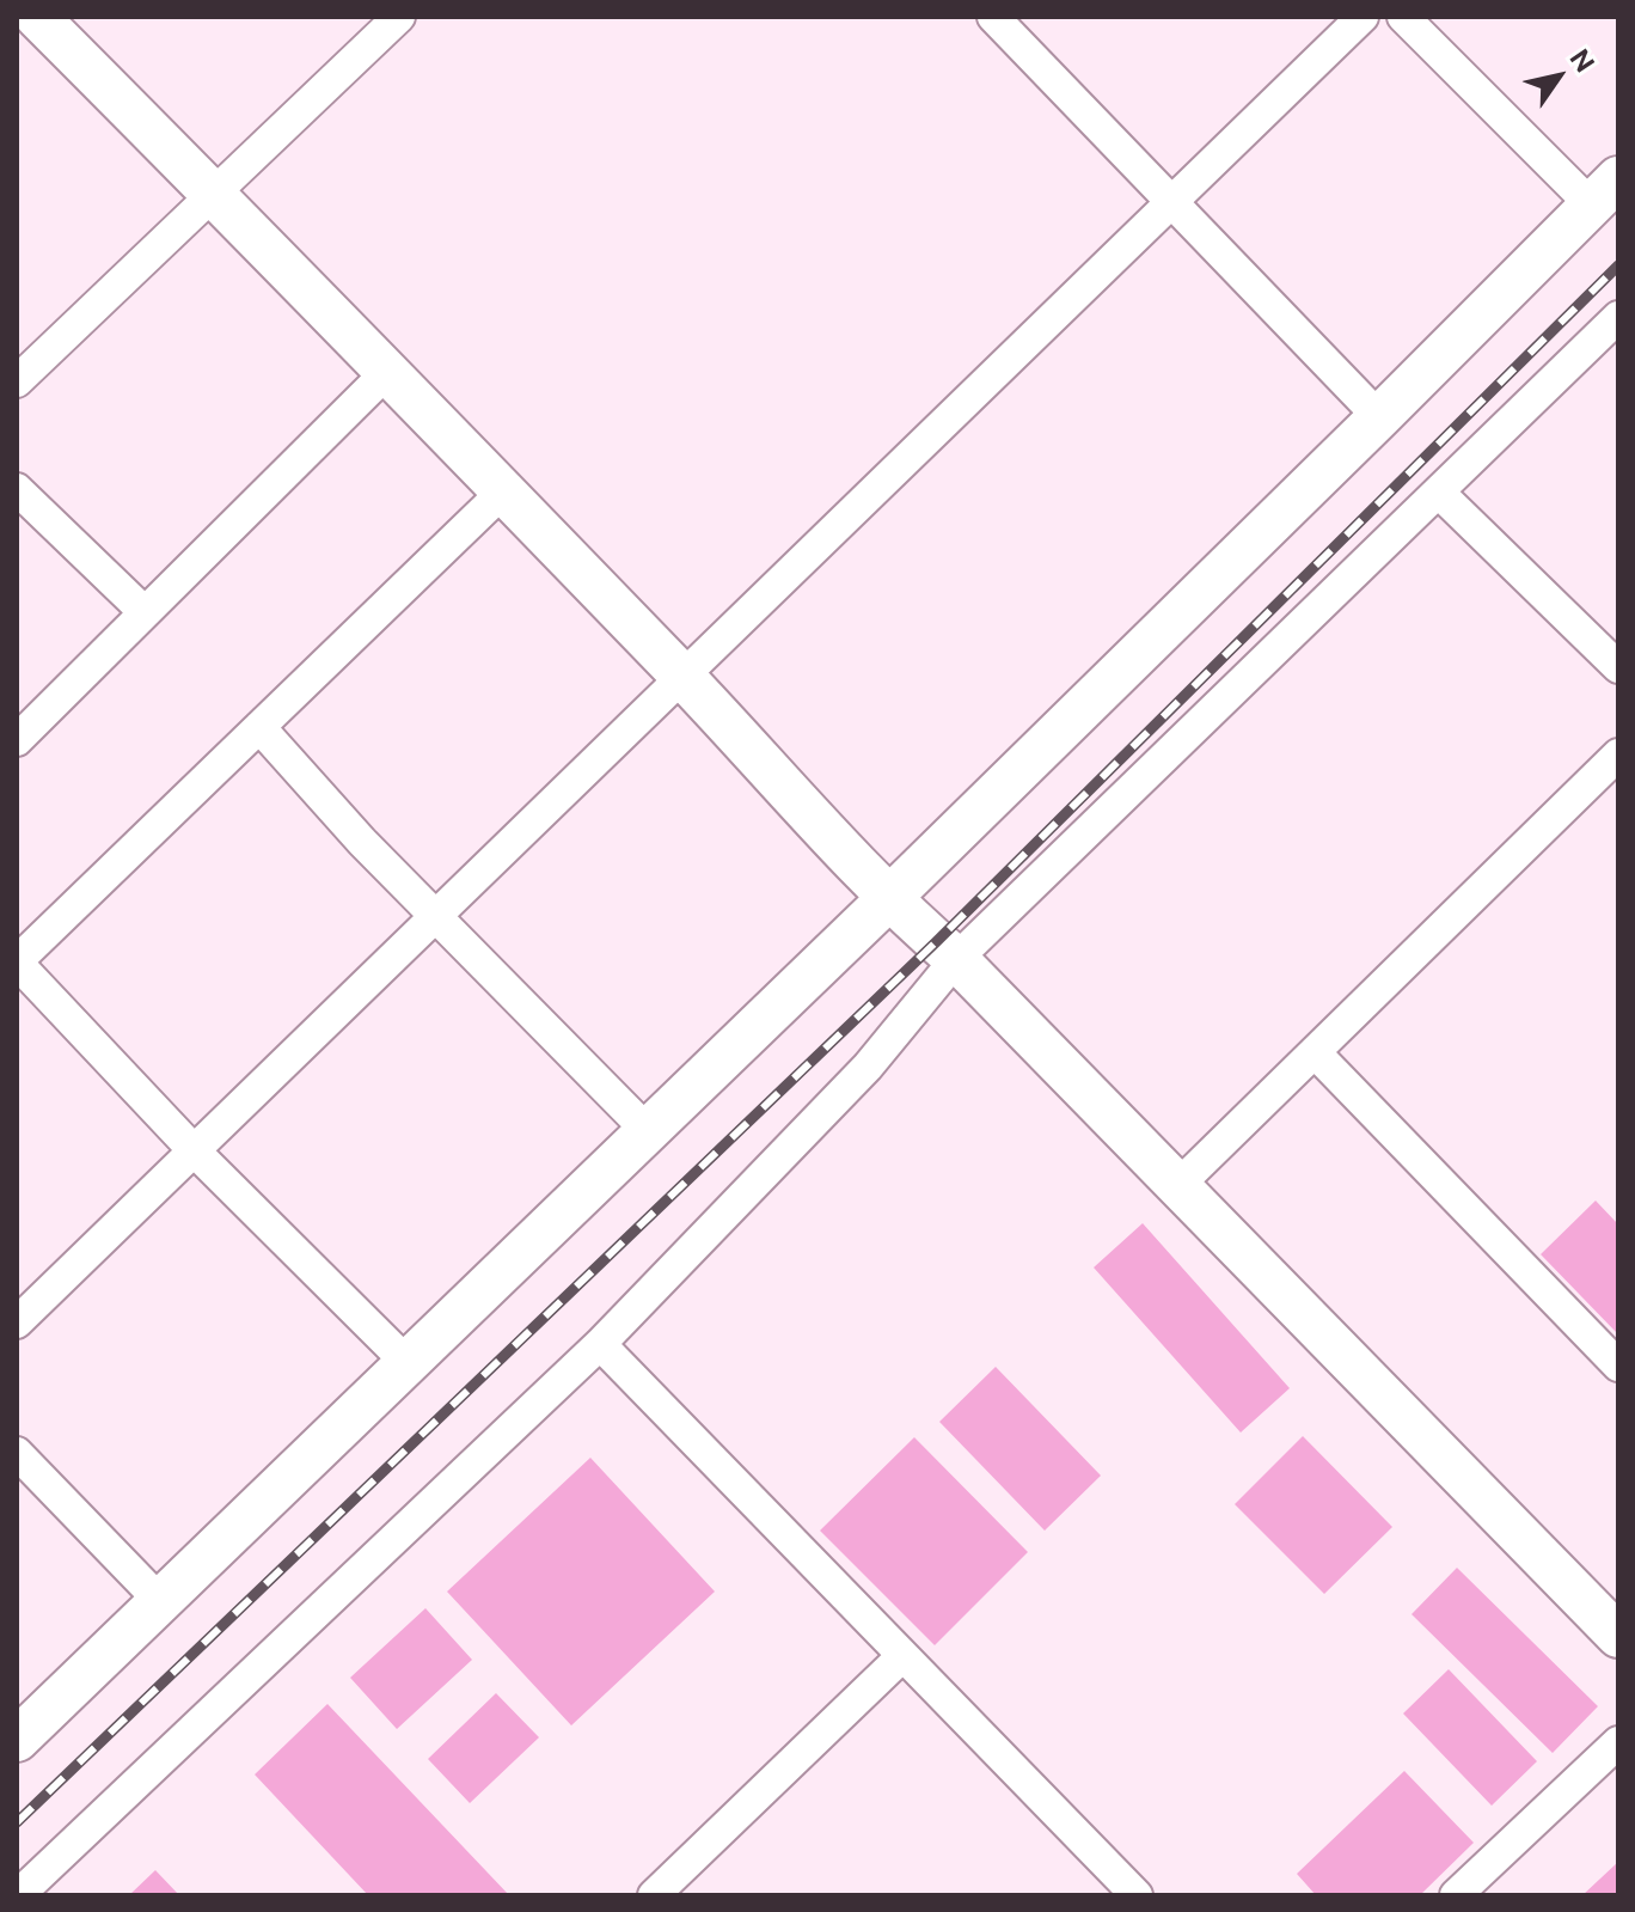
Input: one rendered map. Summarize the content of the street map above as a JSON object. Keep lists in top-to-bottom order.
{
  "north": "top right"
}
